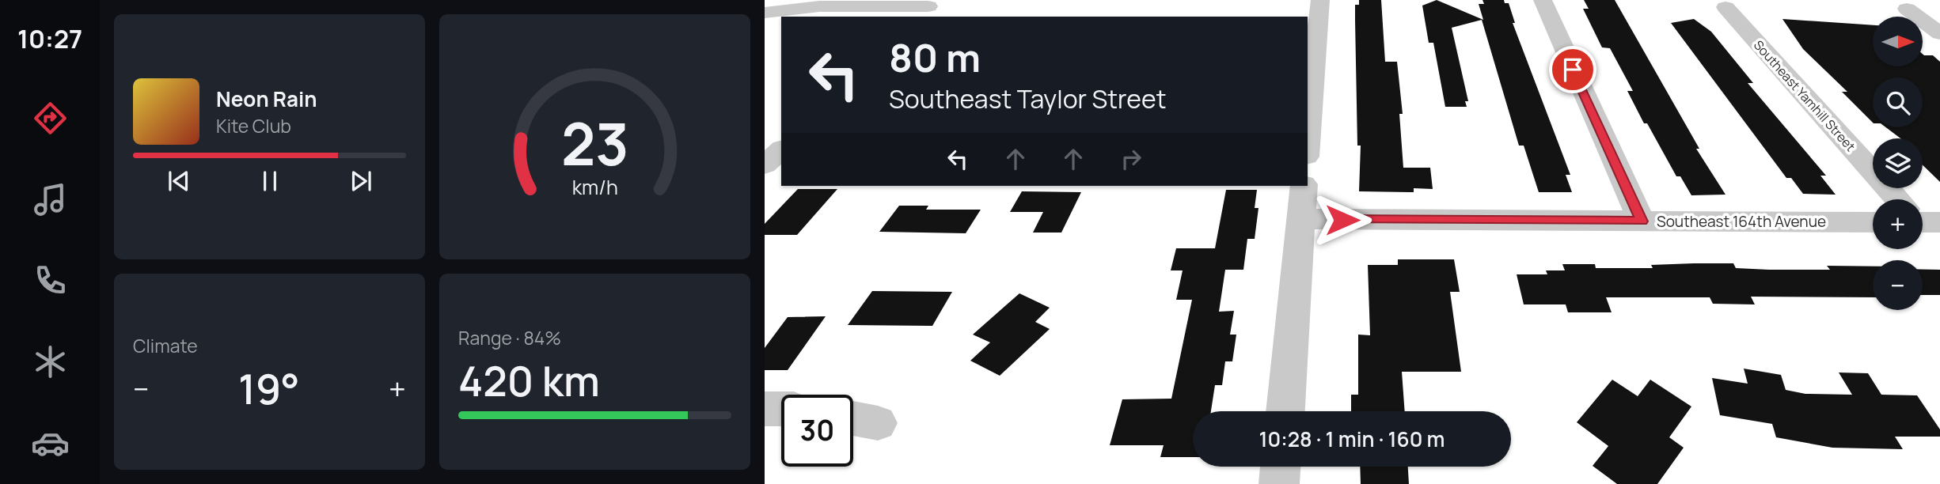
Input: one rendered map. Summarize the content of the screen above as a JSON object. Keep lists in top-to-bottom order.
{
  "streets": {
    "street": ["Southeast Yamhill Street", "Southeast 164th Avenue"]
  },
  "north": "right",
  "page": {
    "tabs": "10:27",
    "map_buttons": ["+", "−"],
    "turn": ["80 m", "Southeast Taylor Street"],
    "song": ["Neon Rain", "Kite Club"],
    "tile": [
      "Climate",
      ["Range · 84%", "420 km"]
    ],
    "heat": ["−", "19°", "+"],
    "limit": "30",
    "trip": "10:28 · 1 min · 160 m",
    "gauge": ["23", "km/h"]
  }
}
